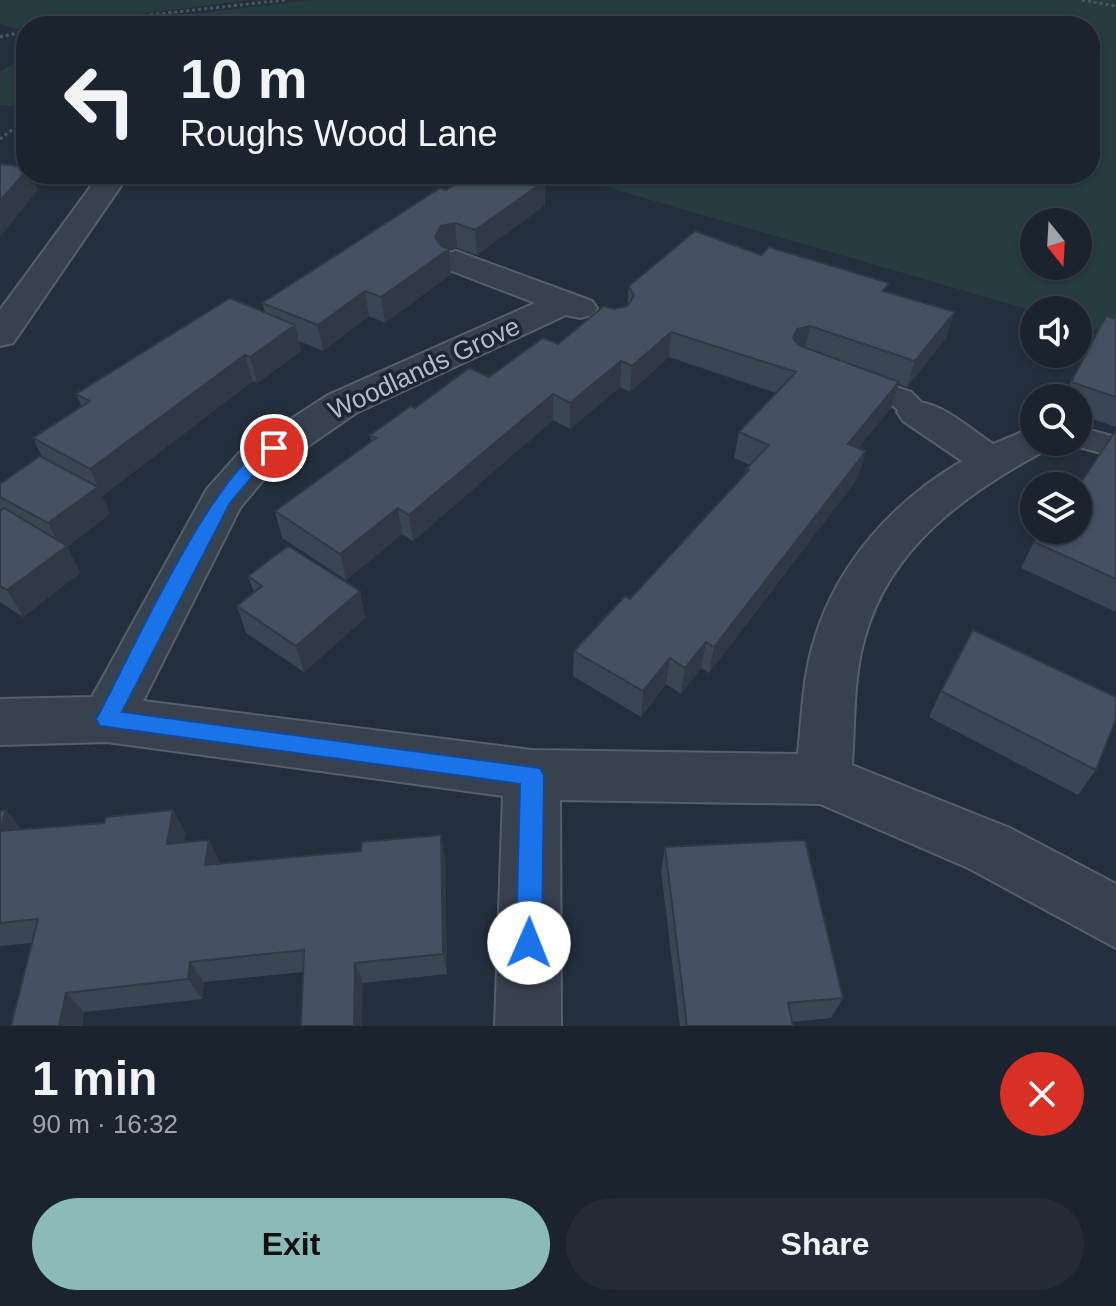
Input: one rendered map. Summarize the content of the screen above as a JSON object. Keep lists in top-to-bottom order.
{
  "streets": {
    "street": ["Woodlands Grove"]
  },
  "north": "bottom",
  "page": {
    "turn": ["10 m", "Roughs Wood Lane"],
    "heading": ["1 min", "90 m · 16:32"],
    "buttons": ["Exit", "Share"]
  }
}
